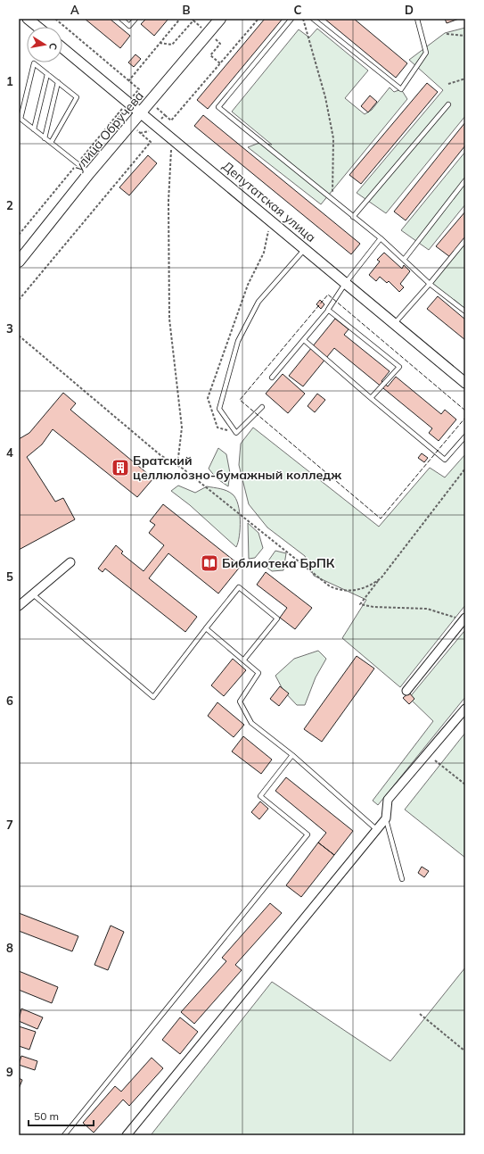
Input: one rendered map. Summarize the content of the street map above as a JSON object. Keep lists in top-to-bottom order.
{
  "streets": {
    "main road": ["улица Обручева"],
    "street": ["Депутатская улица"]
  },
  "crossings": [
    ["улица Обручева", "Депутатская улица"]
  ],
  "places": {
    "building": ["Братский целлюлозно-бумажный колледж"],
    "library": ["Библиотека БрПК"]
  },
  "scale_bar": "50 m",
  "north": "right",
  "grid": {
    "columns": [
      "A",
      "B",
      "C",
      "D"
    ],
    "rows": [
      "1",
      "2",
      "3",
      "4",
      "5",
      "6",
      "7",
      "8",
      "9"
    ]
  }
}
